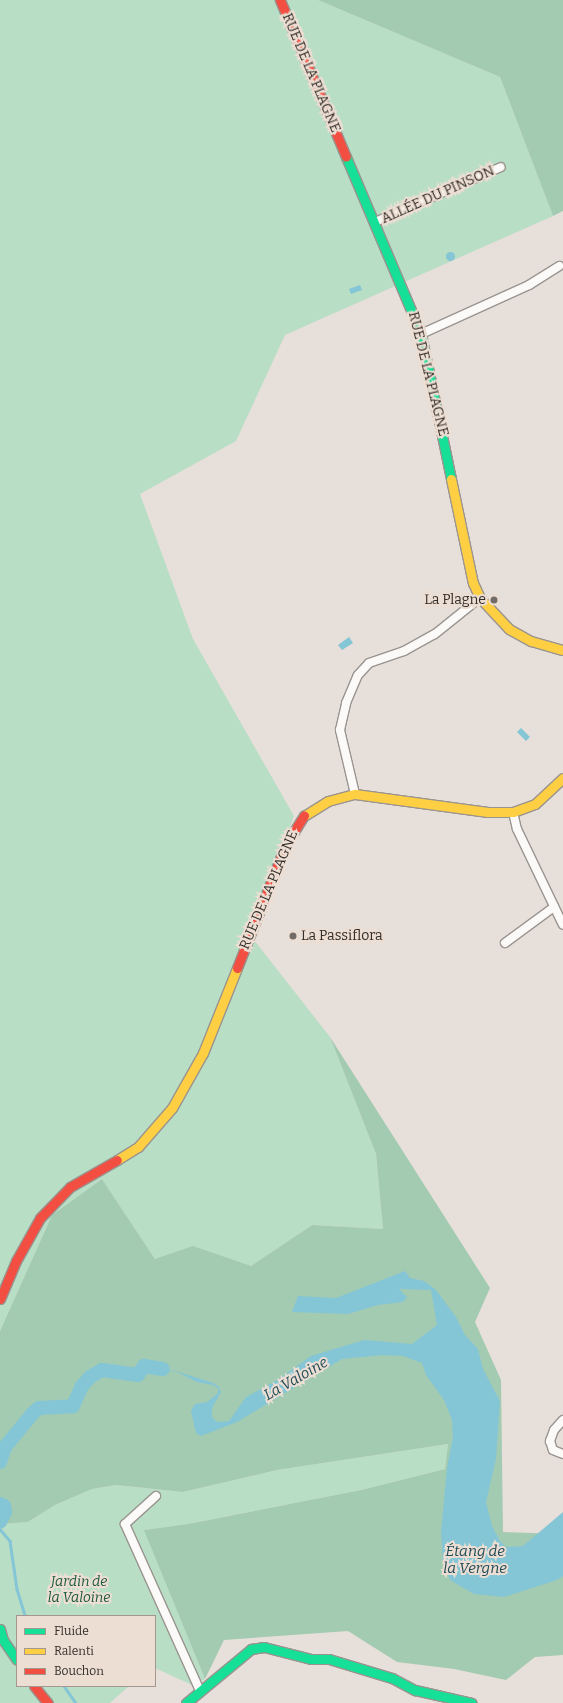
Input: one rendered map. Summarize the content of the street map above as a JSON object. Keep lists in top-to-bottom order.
{
  "streets": {
    "street": ["RUE DE LA PLAGNE", "ALLÉE DU PINSON"]
  },
  "crossings": [
    ["RUE DE LA PLAGNE", "ALLÉE DU PINSON"]
  ],
  "water": ["La Valoine", "Étang de la Vergne"],
  "parks": ["Jardin de la Valoine"],
  "places": ["La Plagne", "La Passiflora"],
  "legend": ["Fluide", "Ralenti", "Bouchon"]
}
